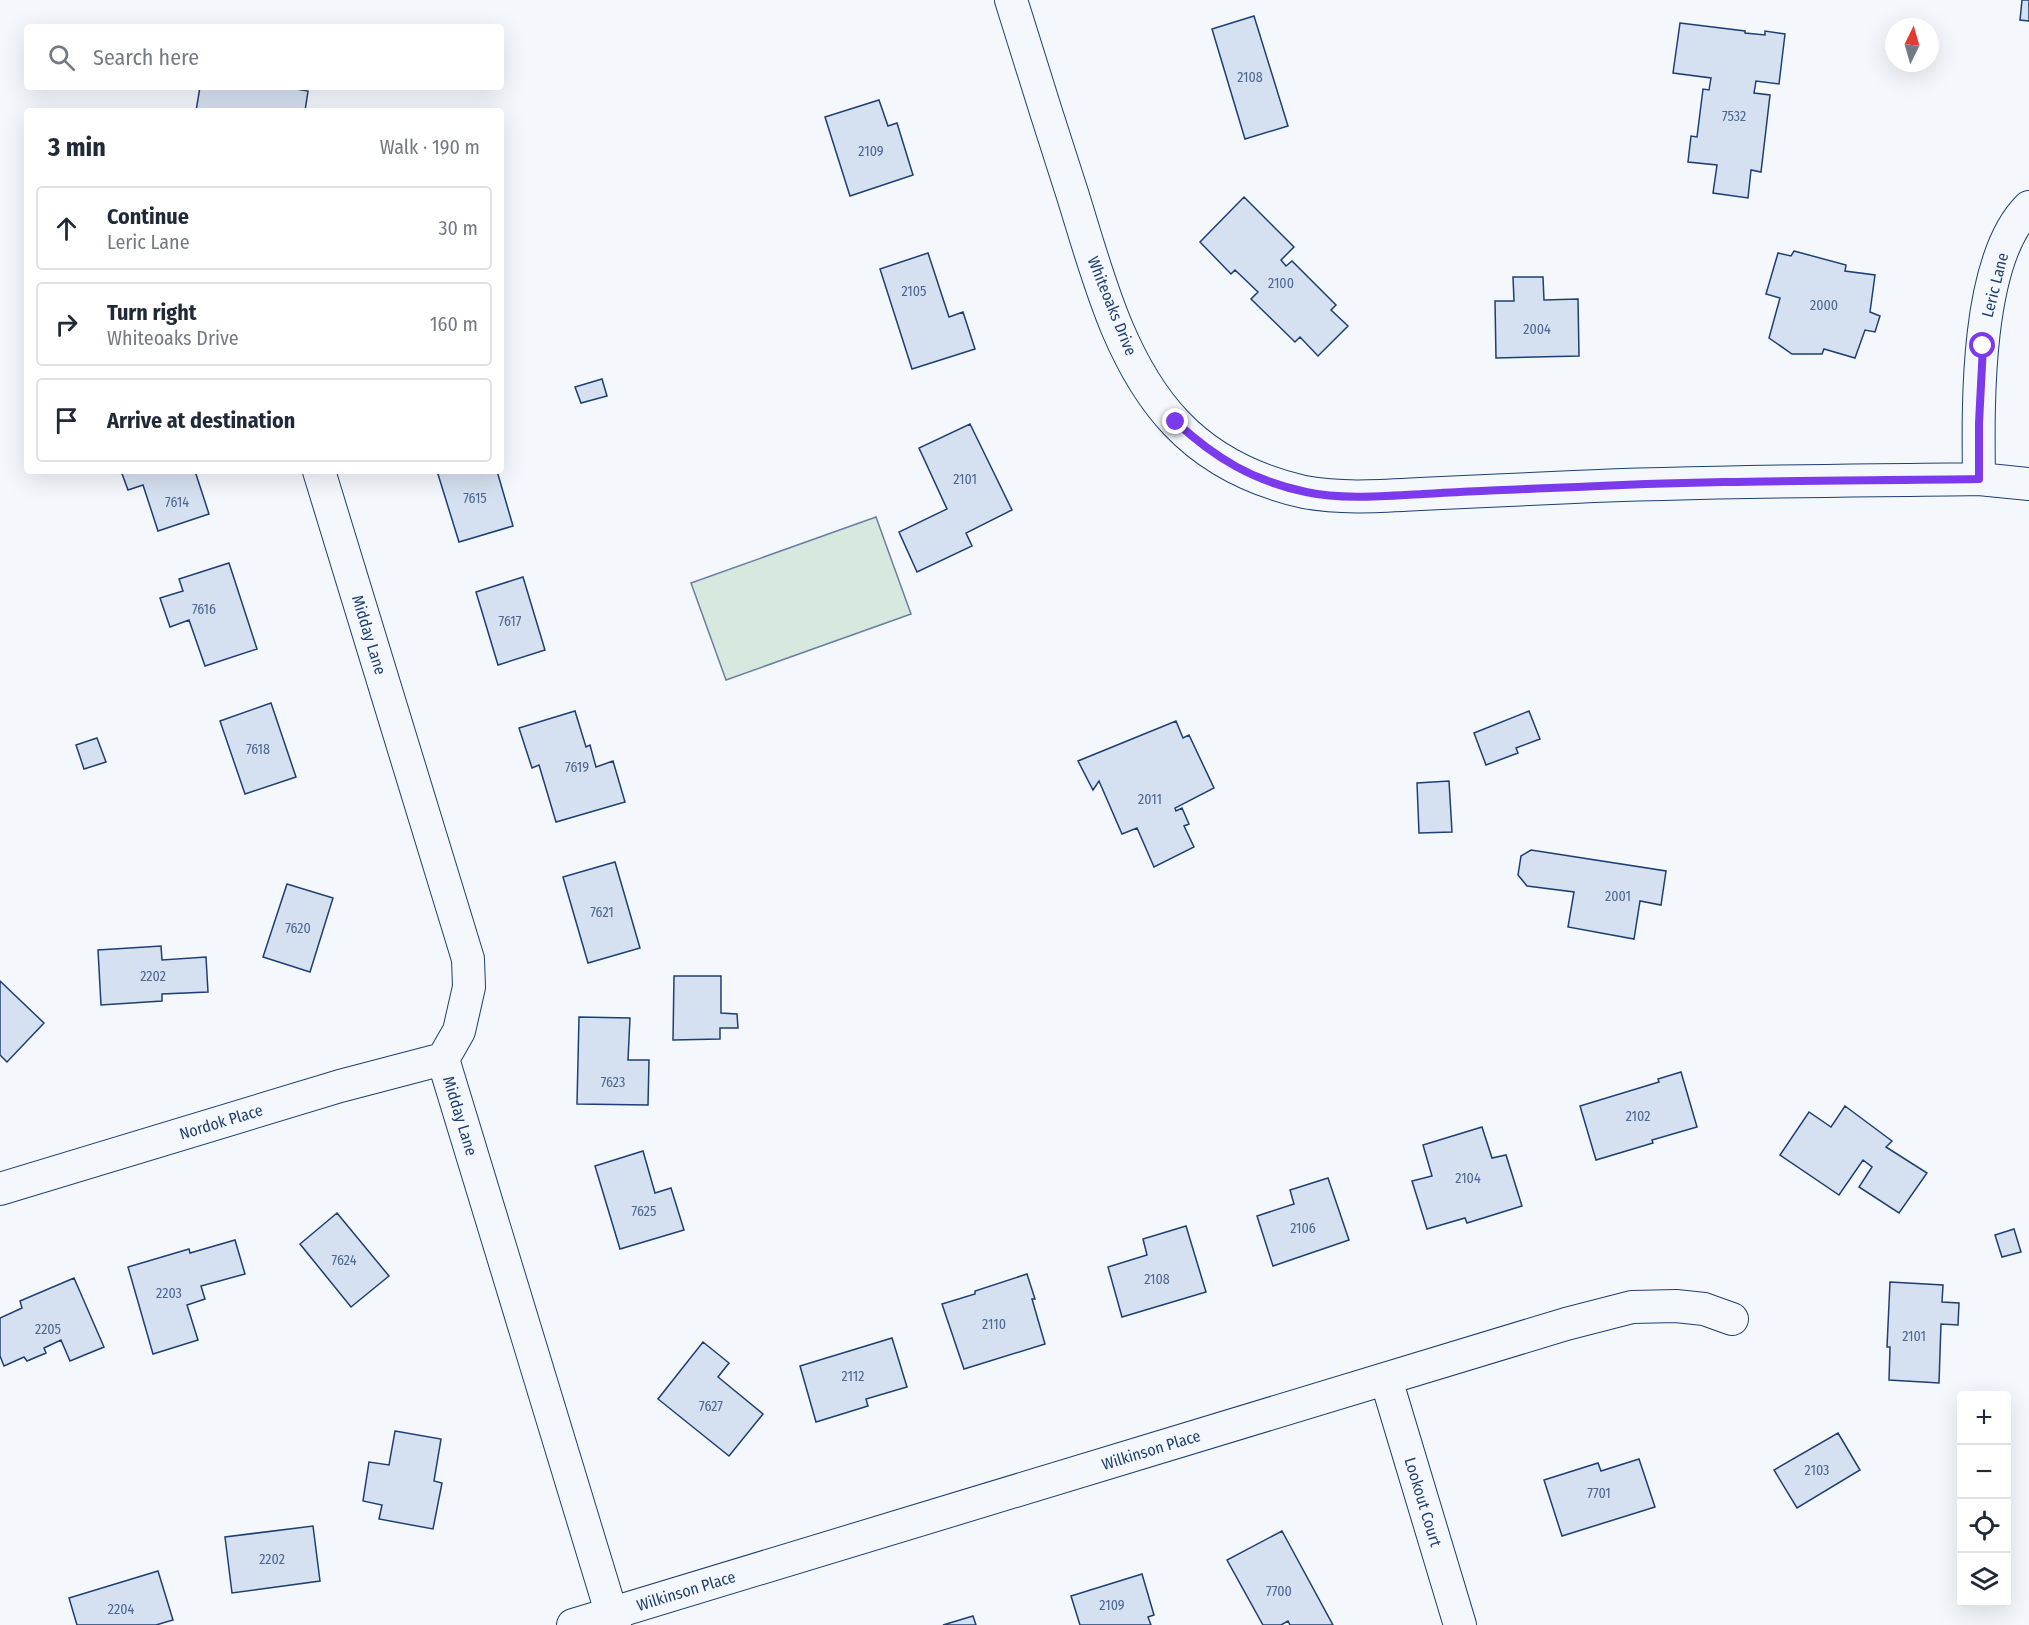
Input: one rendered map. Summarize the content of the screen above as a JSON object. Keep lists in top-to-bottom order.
{
  "streets": {
    "street": [
      "Leric Lane",
      "Whiteoaks Drive",
      "Midday Lane",
      "Nordok Place",
      "Wilkinson Place",
      "Lookout Court"
    ]
  },
  "crossings": [
    ["Leric Lane", "Whiteoaks Drive"],
    ["Midday Lane", "Nordok Place"],
    ["Midday Lane", "Wilkinson Place"],
    ["Wilkinson Place", "Lookout Court"]
  ],
  "house_numbers": [
    "2108",
    "7532",
    "2109",
    "2100",
    "2105",
    "2000",
    "2004",
    "2101",
    "7615",
    "7614",
    "7616",
    "7617",
    "7618",
    "7619",
    "2011",
    "2001",
    "7621",
    "7620",
    "2202",
    "7623",
    "2102",
    "2104",
    "7625",
    "2106",
    "7624",
    "2108",
    "2203",
    "2110",
    "2205",
    "2101",
    "2112",
    "7627",
    "2103",
    "7701",
    "2202",
    "7700",
    "2109",
    "2204"
  ],
  "north": "top",
  "page": {
    "search": "Search here",
    "heading": ["3 min", "Walk · 190 m"],
    "list": [
      ["Continue", "Leric Lane", "30 m"],
      ["Turn right", "Whiteoaks Drive", "160 m"],
      "Arrive at destination"
    ],
    "map_buttons": ["+", "−"]
  }
}
